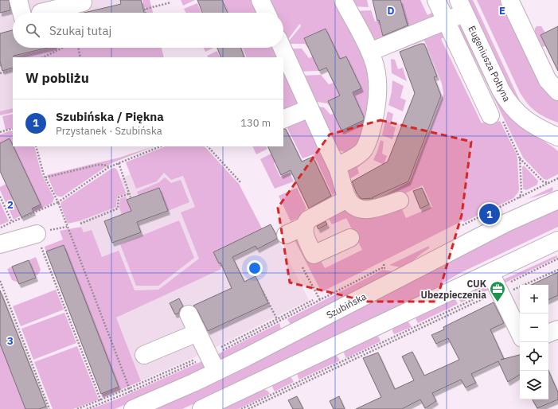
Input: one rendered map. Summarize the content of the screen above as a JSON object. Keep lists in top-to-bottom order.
{
  "streets": {
    "main road": ["Eugeniusza Połtyna", "Szubińska"]
  },
  "places": {
    "office": ["CUK Ubezpieczenia"]
  },
  "page": {
    "search": "Szukaj tutaj",
    "heading": "W pobliżu",
    "list": [
      {
        "mark": "1",
        "name": "Szubińska / Piękna",
        "note": "Przystanek · Szubińska",
        "value": "130 m"
      }
    ],
    "pins": "1",
    "map_buttons": ["+", "−"]
  },
  "grid": {
    "columns": ["D", "E"],
    "rows": ["2", "3"]
  }
}
